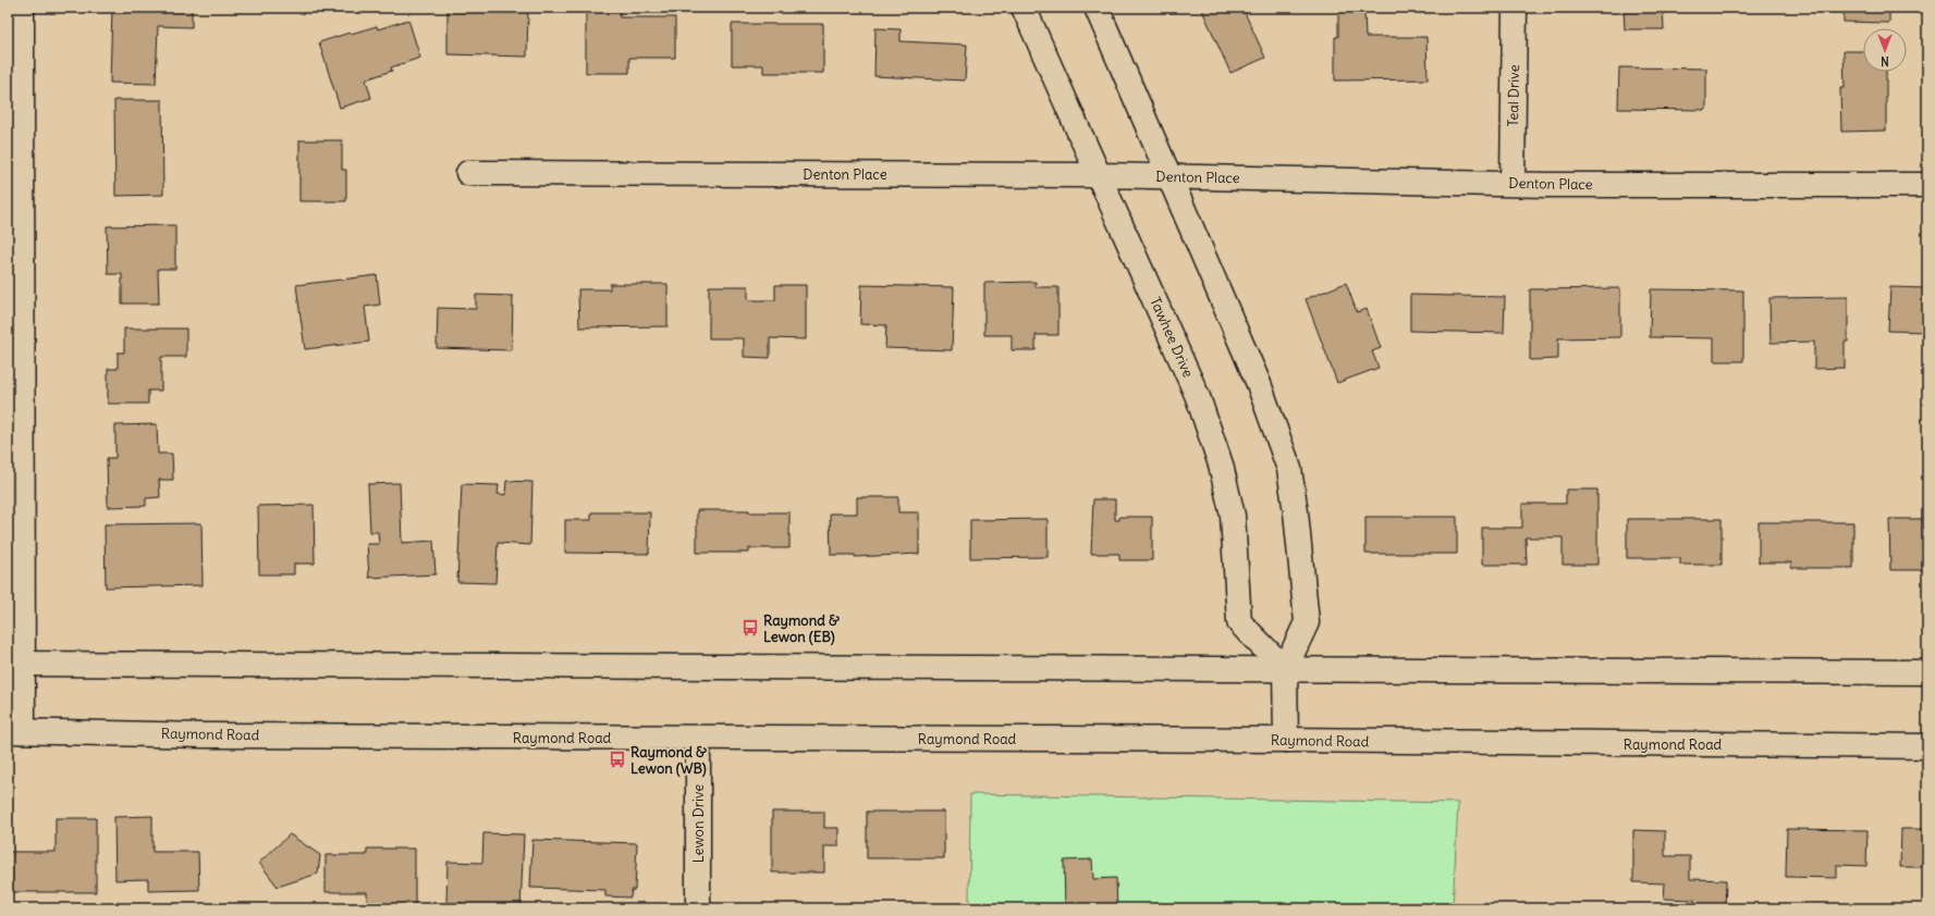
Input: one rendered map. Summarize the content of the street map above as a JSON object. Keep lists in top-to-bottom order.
{
  "streets": {
    "street": [
      "Teal Drive",
      "Denton Place",
      "Tawhee Drive",
      "Raymond Road",
      "Lewon Drive"
    ]
  },
  "crossings": [
    ["Teal Drive", "Denton Place"],
    ["Denton Place", "Tawhee Drive"],
    ["Raymond Road", "Lewon Drive"]
  ],
  "places": {
    "bus stop": ["Raymond & Lewon (EB)", "Raymond & Lewon (WB)"]
  },
  "north": "bottom"
}
